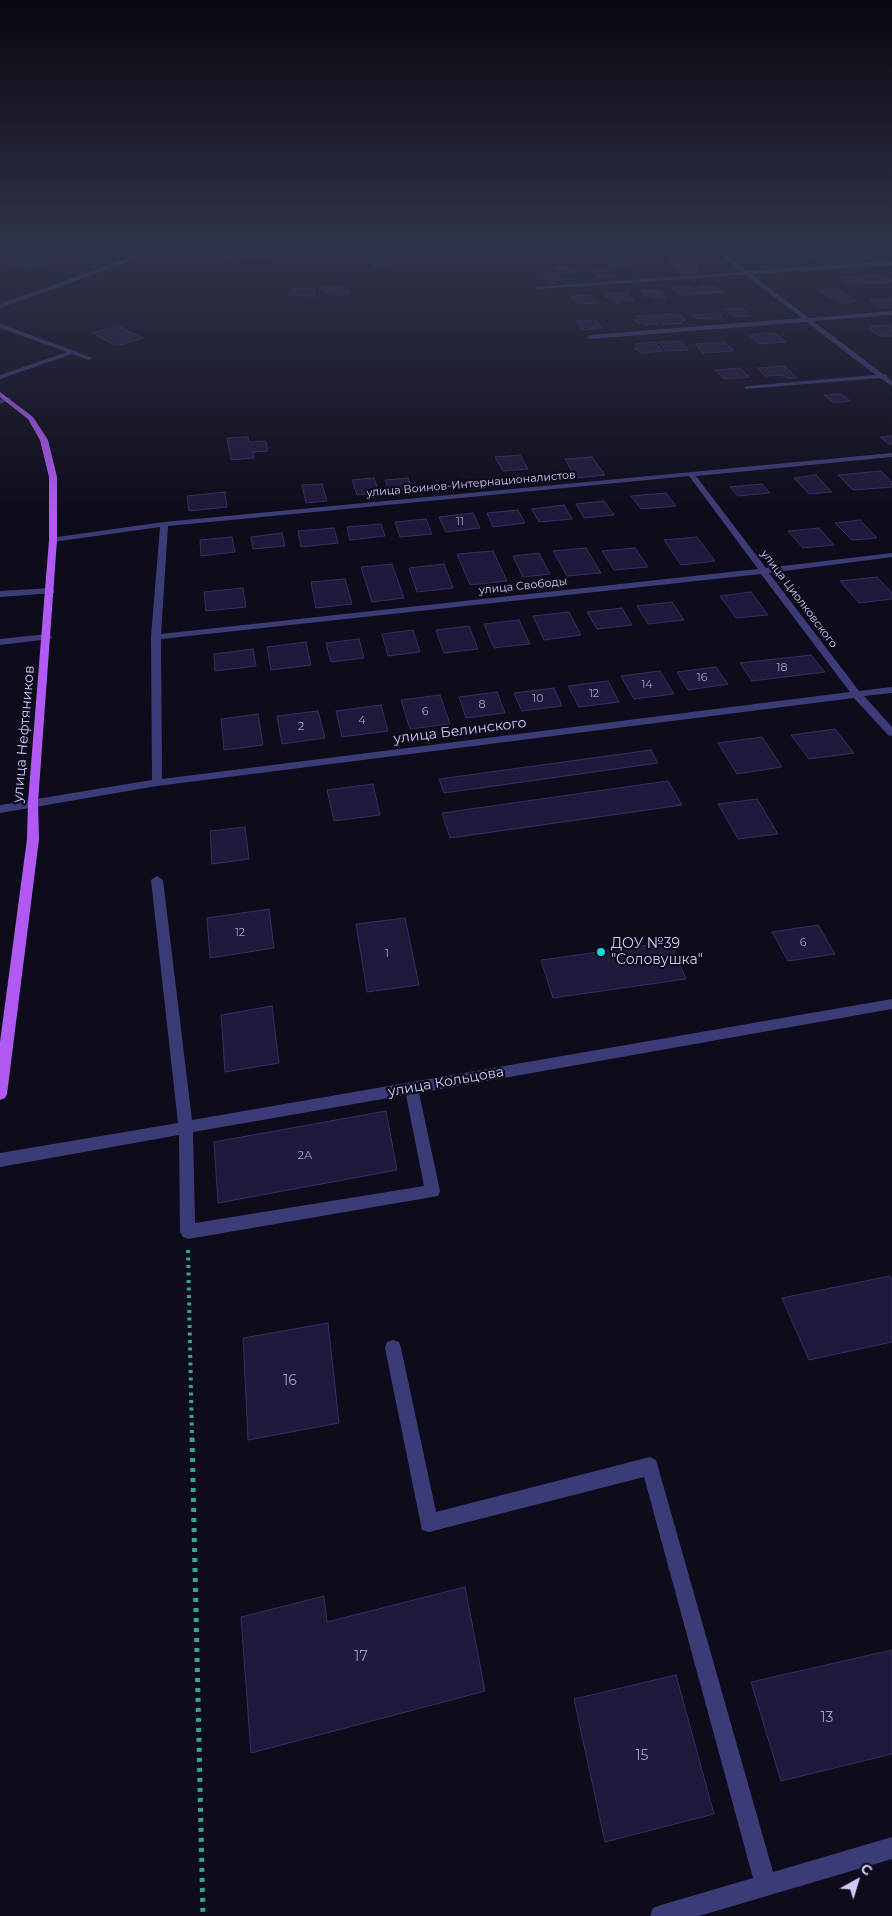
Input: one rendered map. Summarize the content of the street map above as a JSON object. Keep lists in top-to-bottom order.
{
  "streets": {
    "main road": ["улица Нефтяников"],
    "street": [
      "улица Воинов-Интернационалистов",
      "улица Свободы",
      "улица Циолковского",
      "улица Белинского",
      "улица Кольцова"
    ]
  },
  "crossings": [
    ["улица Воинов-Интернационалистов", "улица Циолковского"],
    ["улица Воинов-Интернационалистов", "улица Нефтяников"],
    ["улица Свободы", "улица Циолковского"],
    ["улица Циолковского", "улица Белинского"],
    ["улица Белинского", "улица Нефтяников"]
  ],
  "places": ["ДОУ №39 \"Соловушка\""],
  "house_numbers": [
    "11",
    "18",
    "16",
    "14",
    "12",
    "10",
    "8",
    "6",
    "4",
    "2",
    "12",
    "6",
    "1",
    "2А",
    "16",
    "17",
    "13",
    "15"
  ],
  "north": "top right"
}
